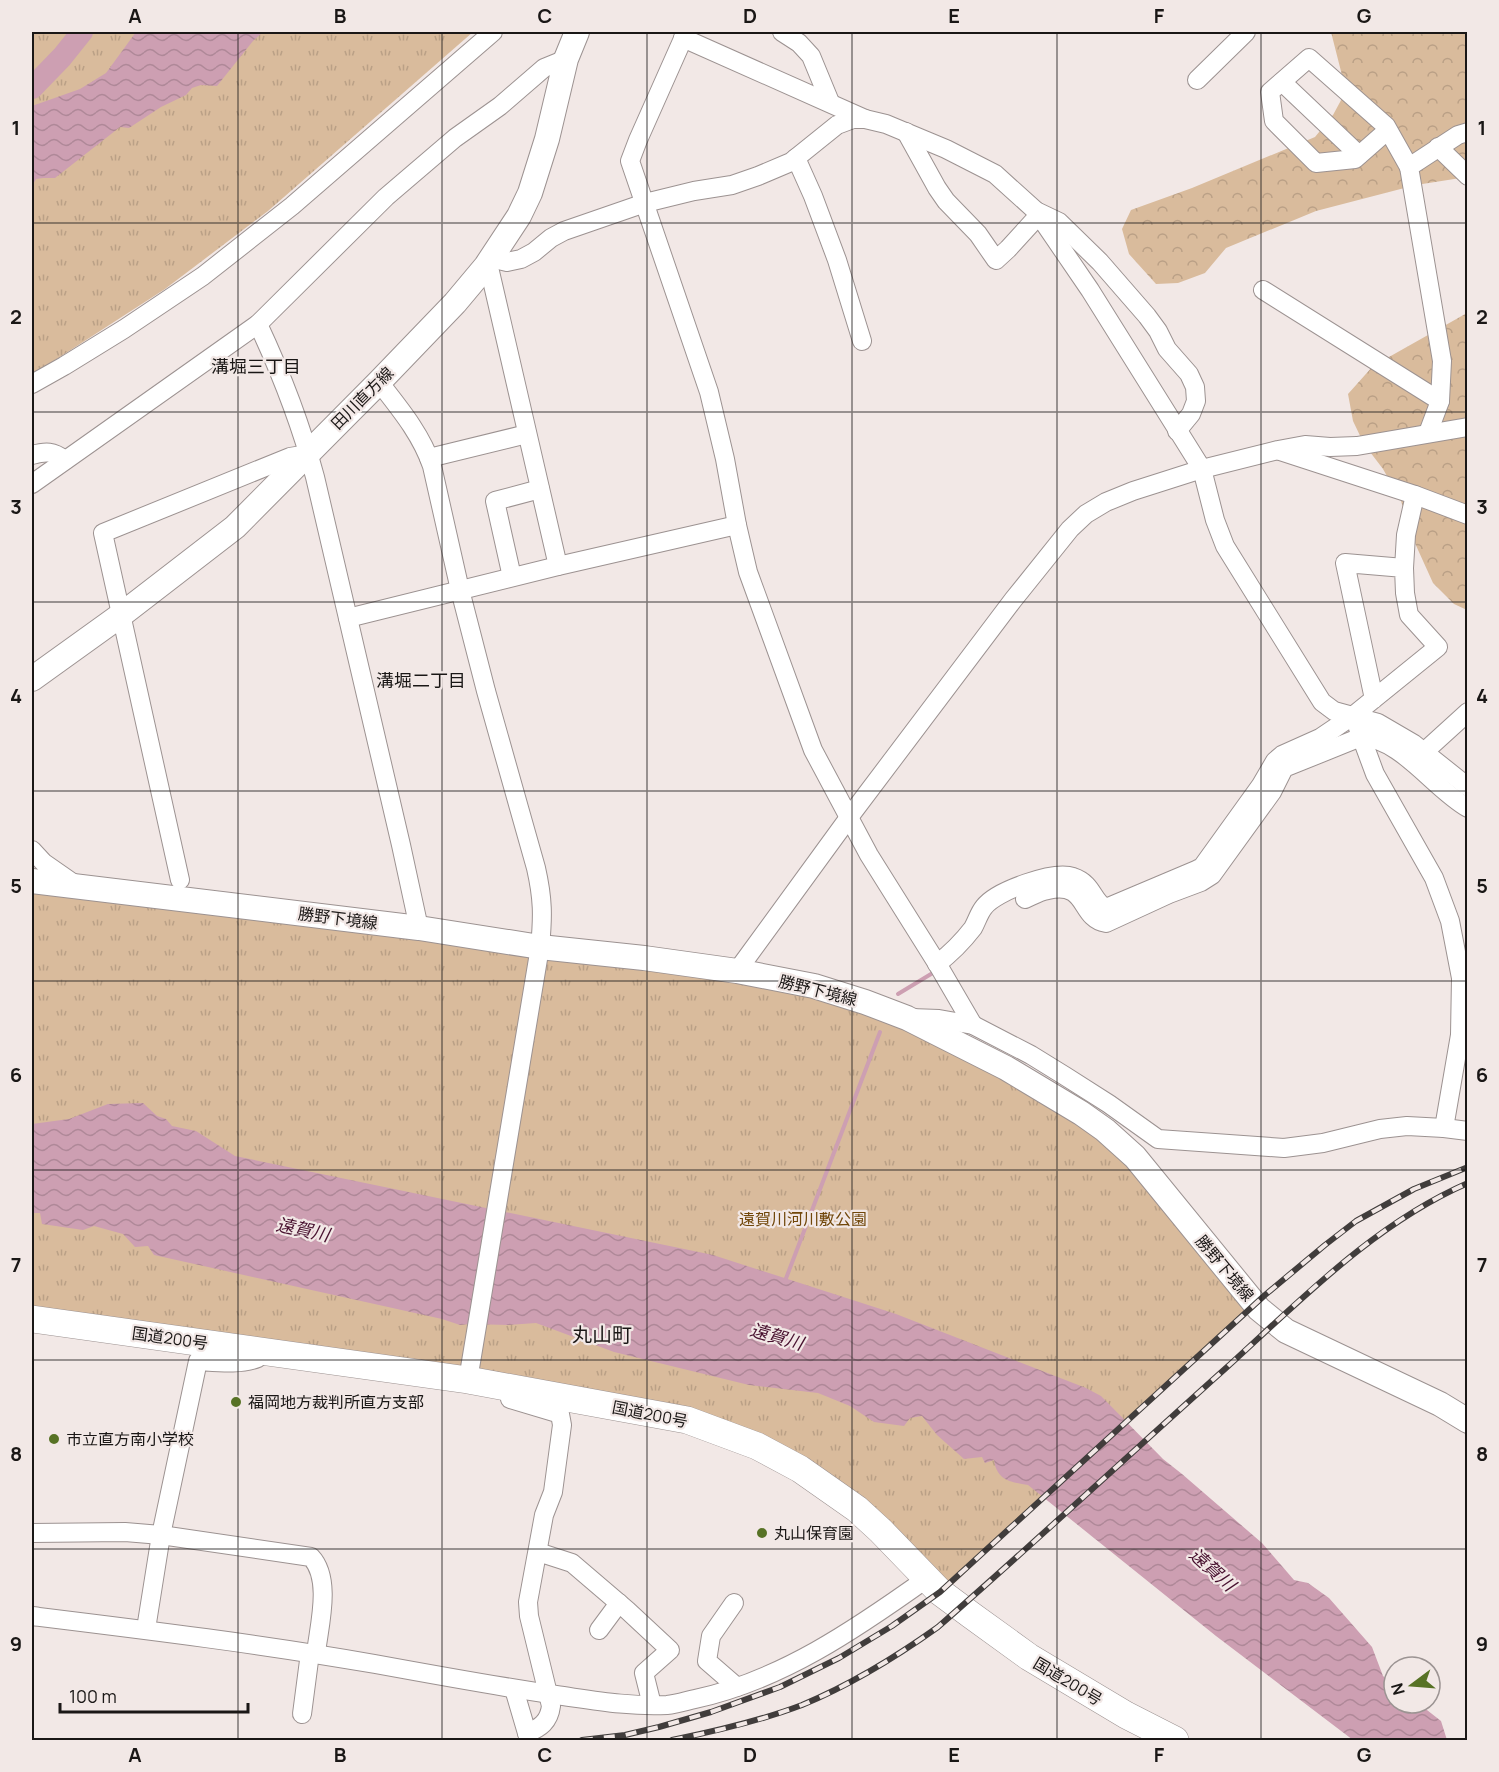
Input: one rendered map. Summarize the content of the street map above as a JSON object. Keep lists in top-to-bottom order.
{
  "streets": {
    "highway": ["国道200号"],
    "main road": ["田川直方線", "勝野下境線"]
  },
  "districts": ["溝堀三丁目", "溝堀二丁目", "丸山町"],
  "water": ["遠賀川"],
  "parks": ["遠賀川河川敷公園"],
  "places": ["福岡地方裁判所直方支部", "市立直方南小学校", "丸山保育園"],
  "scale_bar": "100 m",
  "north": "left",
  "grid": {
    "columns": [
      "A",
      "B",
      "C",
      "D",
      "E",
      "F",
      "G"
    ],
    "rows": [
      "1",
      "2",
      "3",
      "4",
      "5",
      "6",
      "7",
      "8",
      "9"
    ]
  }
}
